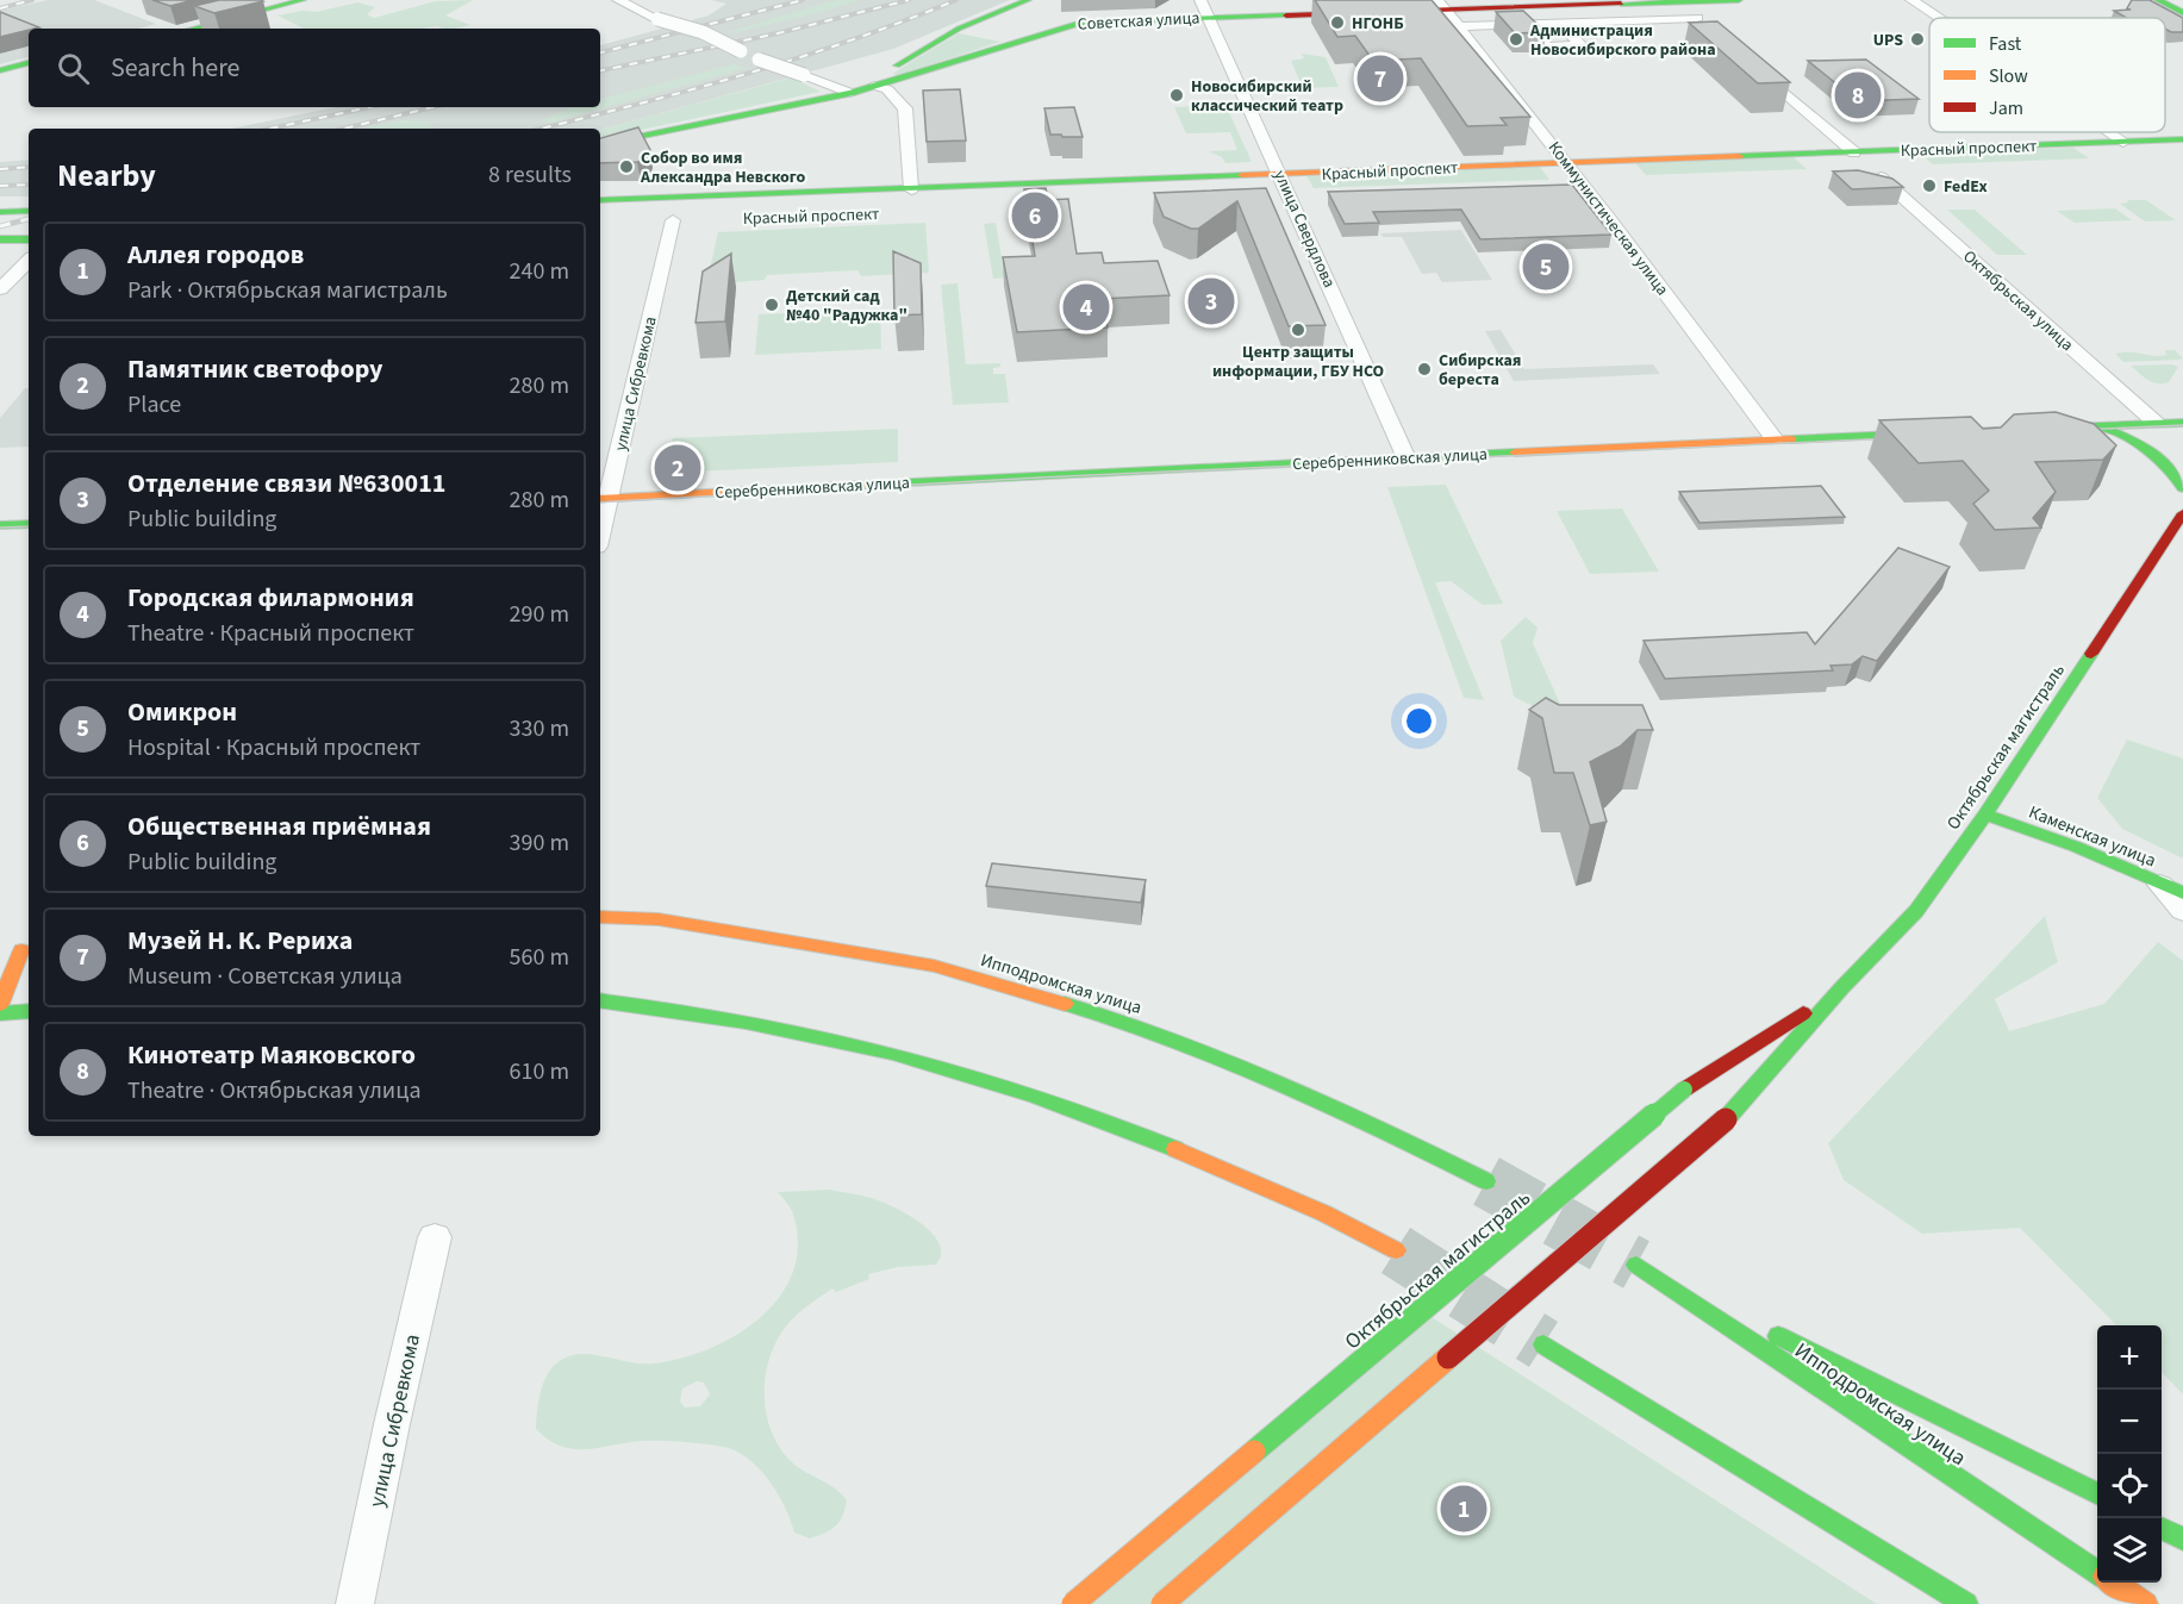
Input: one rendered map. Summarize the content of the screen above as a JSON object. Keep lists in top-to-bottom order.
{
  "streets": {
    "main road": [
      "Советская улица",
      "Красный проспект",
      "Серебренниковская улица",
      "Октябрьская магистраль",
      "Каменская улица",
      "Ипподромская улица"
    ],
    "street": [
      "Коммунистическая улица",
      "улица Свердлова",
      "Октябрьская улица",
      "улица Сибревкома"
    ]
  },
  "crossings": [
    ["Советская улица", "Коммунистическая улица"],
    ["Советская улица", "улица Свердлова"],
    ["Красный проспект", "Коммунистическая улица"],
    ["Красный проспект", "улица Свердлова"],
    ["Красный проспект", "Октябрьская улица"],
    ["Коммунистическая улица", "Серебренниковская улица"],
    ["улица Свердлова", "Серебренниковская улица"],
    ["улица Сибревкома", "Серебренниковская улица"],
    ["Октябрьская магистраль", "Каменская улица"]
  ],
  "places": [
    "НГОНБ",
    "Администрация Новосибирского района",
    "UPS",
    "Новосибирский классический театр",
    "Собор во имя Александра Невского",
    "FedEx",
    "Детский сад №40 \"Радужка\"",
    "Центр защиты информации, ГБУ НСО",
    "Сибирская береста"
  ],
  "legend": ["Fast", "Slow", "Jam"],
  "page": {
    "search": "Search here",
    "pins": [
      "7",
      "8",
      "6",
      "5",
      "3",
      "4",
      "2",
      "1"
    ],
    "heading": ["Nearby", "8 results"],
    "list": [
      {
        "mark": "1",
        "name": "Аллея городов",
        "note": "Park · Октябрьская магистраль",
        "value": "240 m"
      },
      {
        "mark": "2",
        "name": "Памятник светофору",
        "note": "Place",
        "value": "280 m"
      },
      {
        "mark": "3",
        "name": "Отделение связи №630011",
        "note": "Public building",
        "value": "280 m"
      },
      {
        "mark": "4",
        "name": "Городская филармония",
        "note": "Theatre · Красный проспект",
        "value": "290 m"
      },
      {
        "mark": "5",
        "name": "Омикрон",
        "note": "Hospital · Красный проспект",
        "value": "330 m"
      },
      {
        "mark": "6",
        "name": "Общественная приёмная",
        "note": "Public building",
        "value": "390 m"
      },
      {
        "mark": "7",
        "name": "Музей Н. К. Рериха",
        "note": "Museum · Советская улица",
        "value": "560 m"
      },
      {
        "mark": "8",
        "name": "Кинотеатр Маяковского",
        "note": "Theatre · Октябрьская улица",
        "value": "610 m"
      }
    ],
    "map_buttons": ["+", "−"]
  }
}
